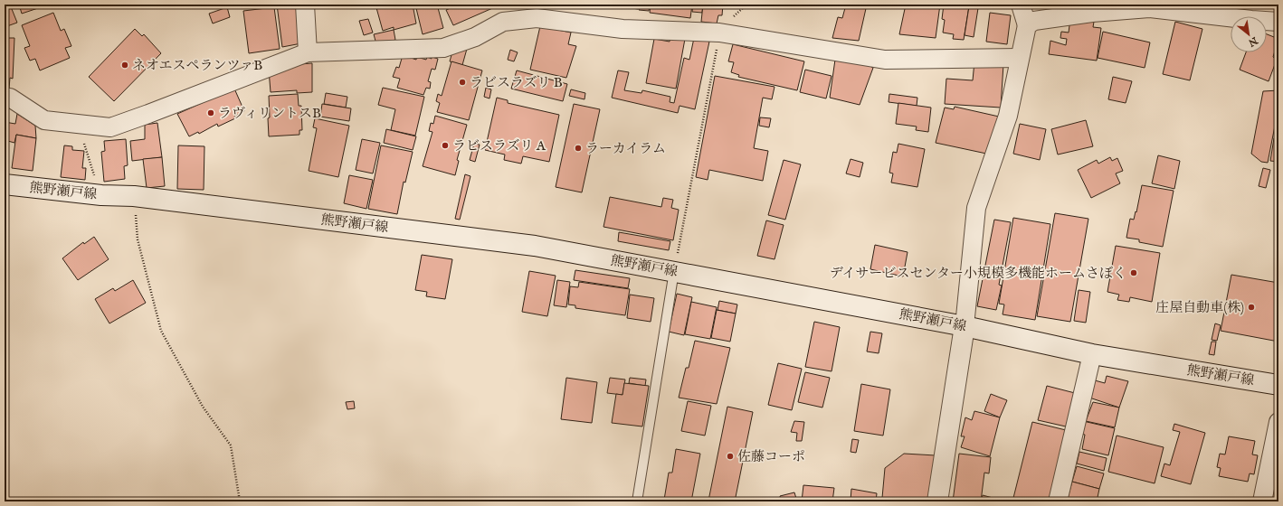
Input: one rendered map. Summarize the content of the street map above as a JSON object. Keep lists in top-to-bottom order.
{
  "streets": {
    "main road": ["熊野瀬戸線"]
  },
  "places": [
    "ネオエスペランツァB",
    "ラビスラズリ B",
    "ラヴィリントスB",
    "ラビスラズリ A",
    "ラーカイラム",
    "デイサービスセンター小規模多機能ホームさぼく",
    "庄屋自動車(株)",
    "佐藤コーポ"
  ],
  "north": "bottom right"
}
